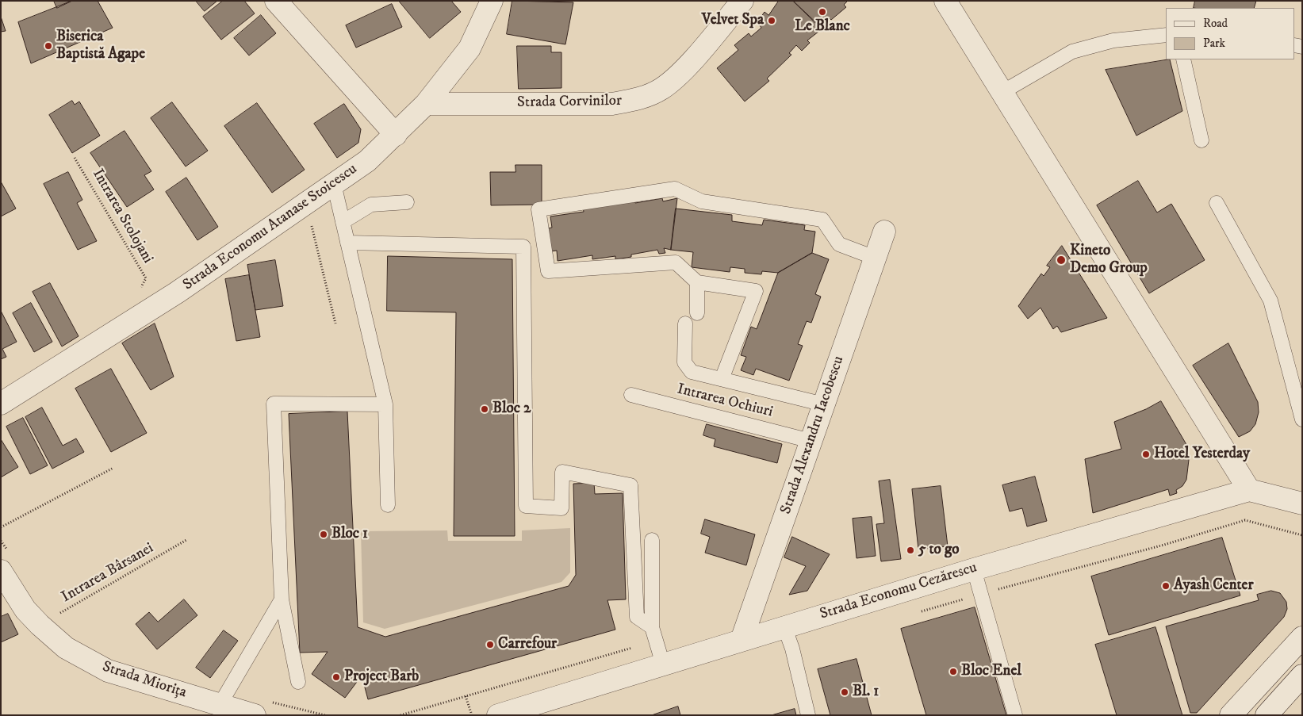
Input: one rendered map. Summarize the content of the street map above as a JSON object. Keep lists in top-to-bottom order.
{
  "streets": {
    "street": [
      "Strada Corvinilor",
      "Strada Economu Atanase Stoicescu",
      "Strada Alexandru Iacobescu",
      "Strada Economu Cezărescu",
      "Strada Miorița"
    ],
    "lane": ["Intrarea Ochiuri"],
    "path": ["Intrarea Stolojani", "Intrarea Bârsanei"]
  },
  "crossings": [
    ["Strada Corvinilor", "Strada Economu Atanase Stoicescu"],
    ["Intrarea Ochiuri", "Strada Alexandru Iacobescu"],
    ["Strada Alexandru Iacobescu", "Strada Economu Cezărescu"],
    ["Intrarea Bârsanei", "Strada Miorița"]
  ],
  "places": [
    "Le Blanc",
    "Velvet Spa",
    "Biserica Baptistă Agape",
    "Kineto Demo Group",
    "Bloc 2",
    "Hotel Yesterday",
    "Bloc 1",
    "5 to go",
    "Ayash Center",
    "Carrefour",
    "Bloc Enel",
    "Project Barb",
    "Bl. 1"
  ],
  "legend": ["Road", "Park"]
}
